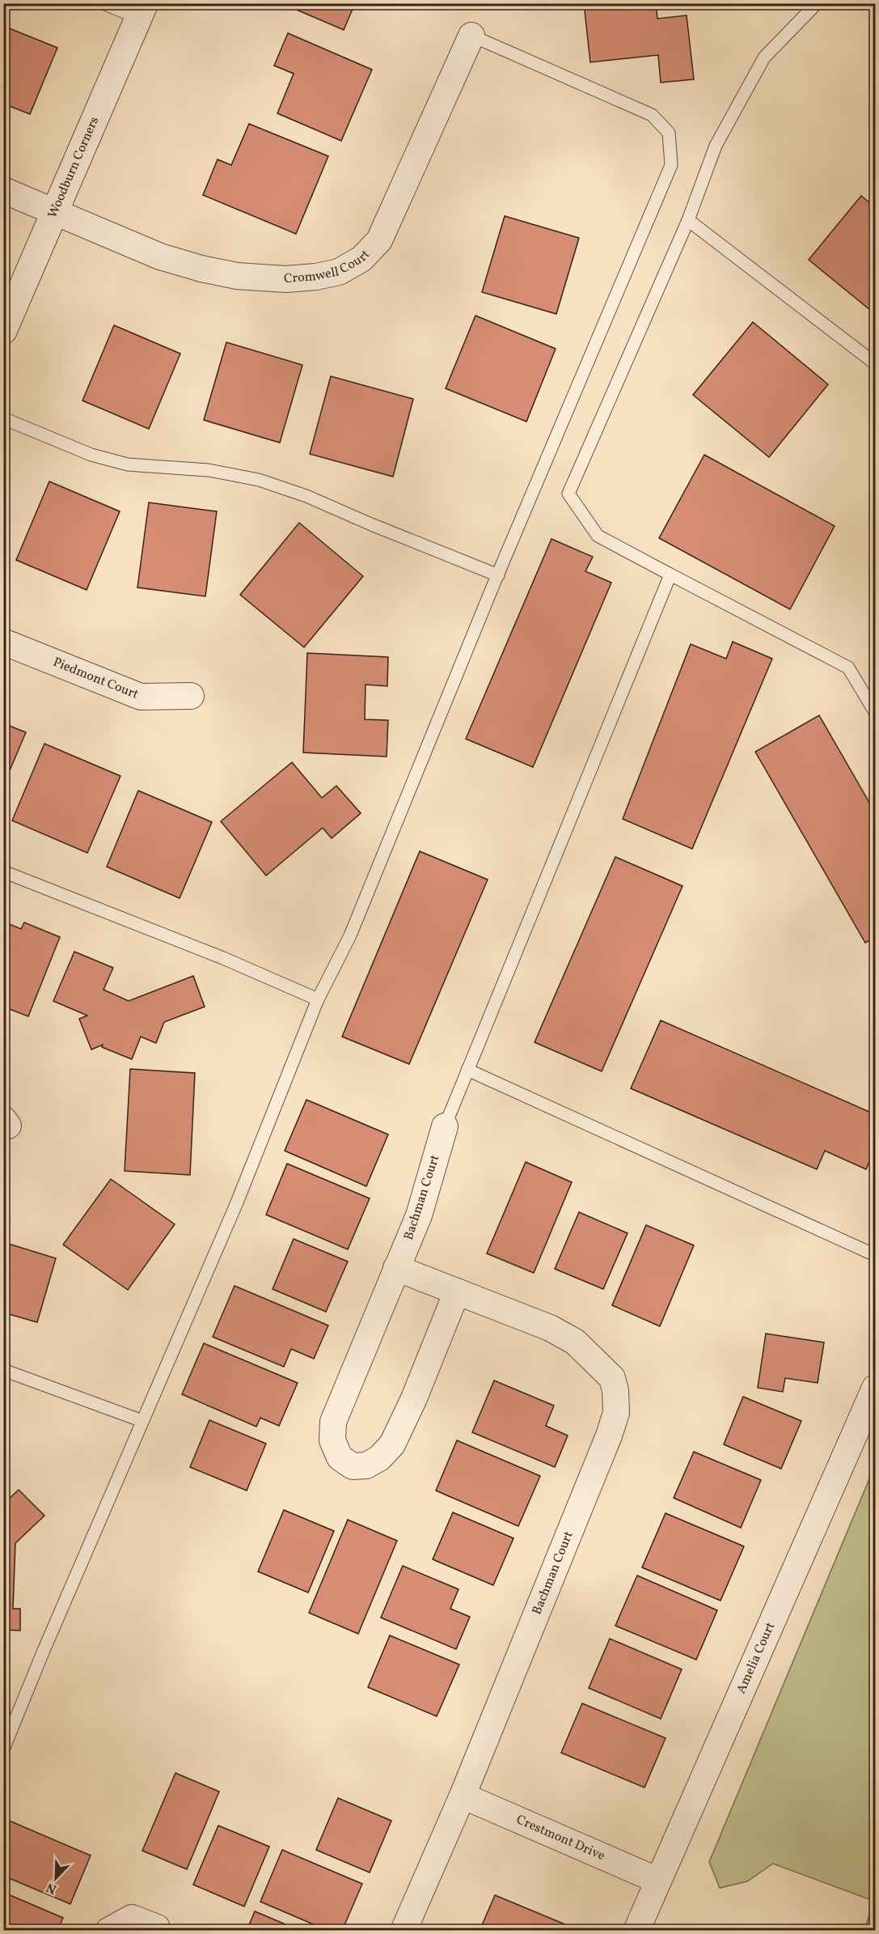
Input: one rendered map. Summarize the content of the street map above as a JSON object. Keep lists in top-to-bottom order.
{
  "streets": {
    "street": [
      "Woodburn Corners",
      "Cromwell Court",
      "Piedmont Court",
      "Bachman Court",
      "Amelia Court",
      "Crestmont Drive"
    ]
  },
  "crossings": [
    ["Woodburn Corners", "Cromwell Court"],
    ["Bachman Court", "Crestmont Drive"],
    ["Amelia Court", "Crestmont Drive"]
  ],
  "north": "bottom left"
}
